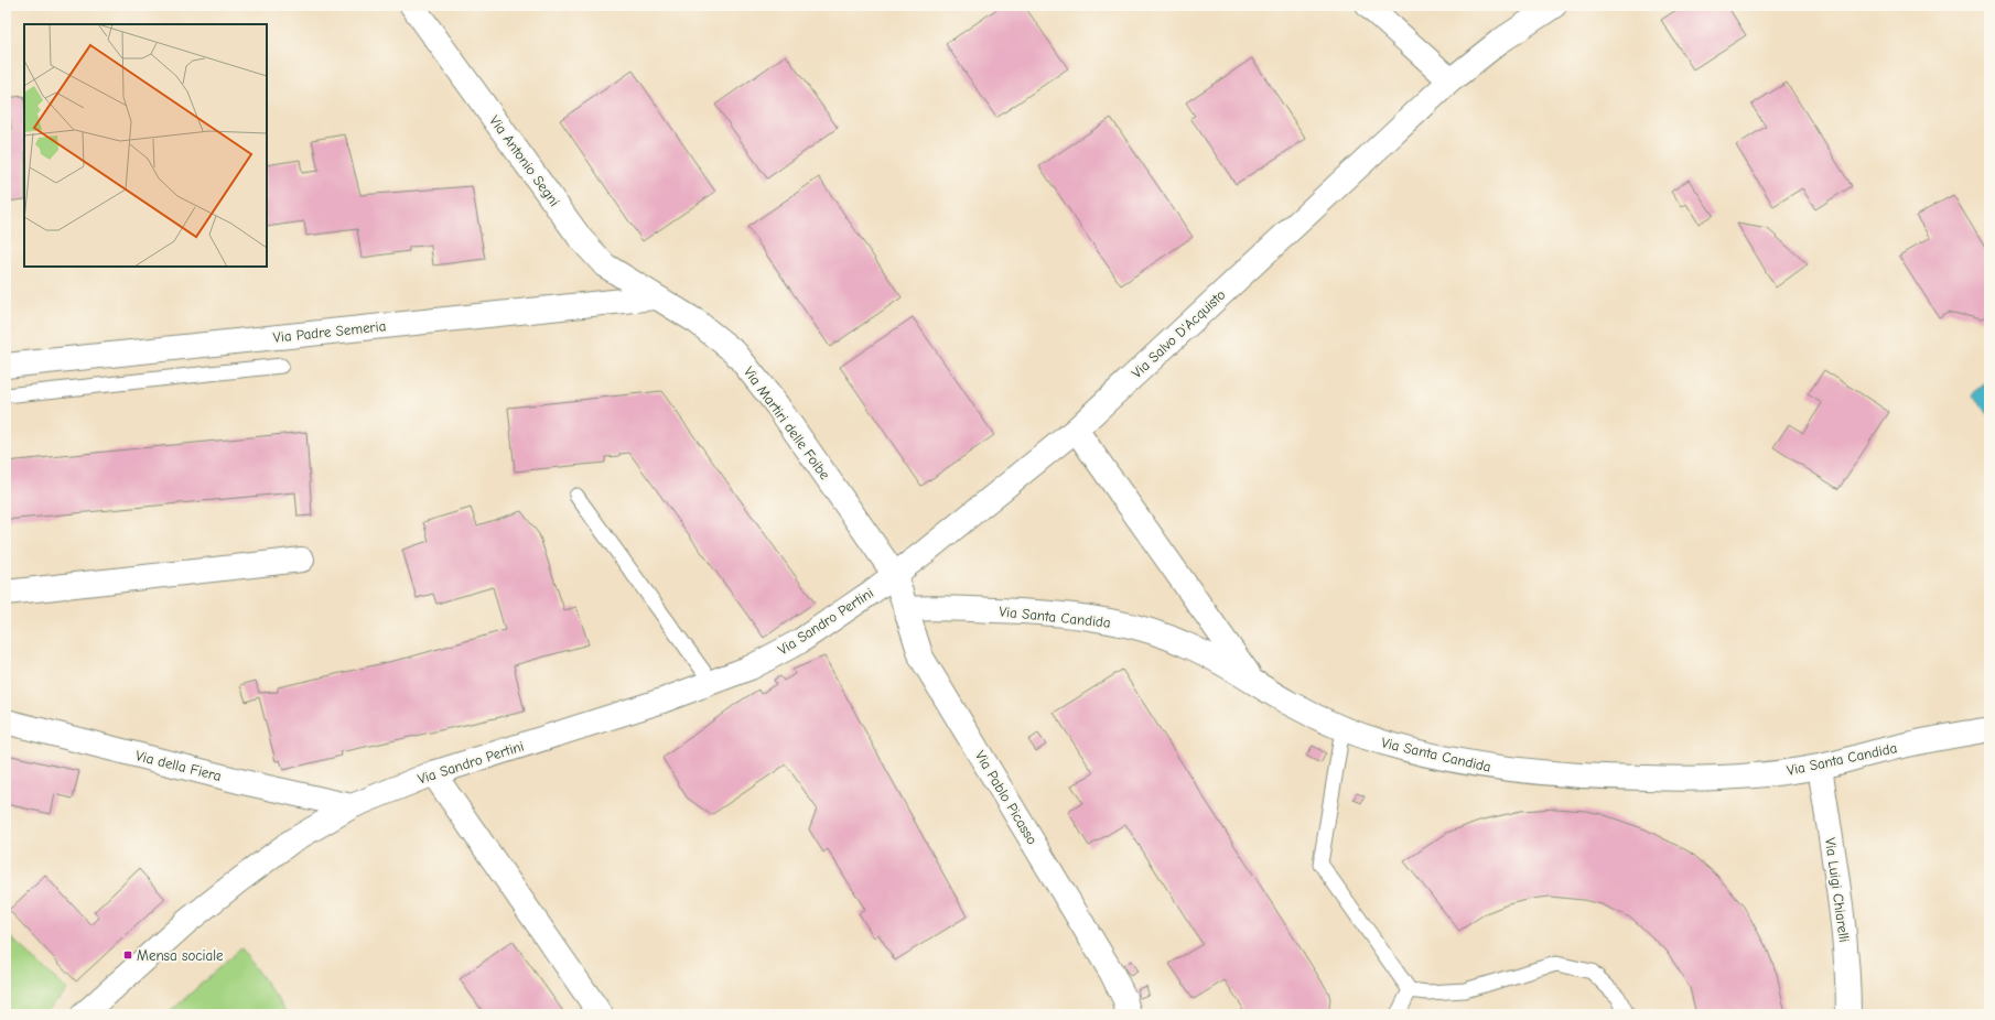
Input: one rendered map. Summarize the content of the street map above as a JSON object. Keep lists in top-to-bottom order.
{
  "streets": {
    "street": [
      "Via Antonio Segni",
      "Via Padre Semeria",
      "Via Salvo D'Acquisto",
      "Via Martiri delle Foibe",
      "Via Santa Candida",
      "Via Sandro Pertini",
      "Via della Fiera",
      "Via Pablo Picasso",
      "Via Luigi Chiarelli"
    ]
  },
  "crossings": [
    ["Via Antonio Segni", "Via Padre Semeria"],
    ["Via Antonio Segni", "Via Martiri delle Foibe"],
    ["Via Padre Semeria", "Via Martiri delle Foibe"],
    ["Via Salvo D'Acquisto", "Via Martiri delle Foibe"],
    ["Via Salvo D'Acquisto", "Via Sandro Pertini"],
    ["Via Salvo D'Acquisto", "Via Pablo Picasso"],
    ["Via Martiri delle Foibe", "Via Sandro Pertini"],
    ["Via Martiri delle Foibe", "Via Pablo Picasso"],
    ["Via Santa Candida", "Via Pablo Picasso"],
    ["Via Santa Candida", "Via Luigi Chiarelli"],
    ["Via Sandro Pertini", "Via della Fiera"],
    ["Via Sandro Pertini", "Via Pablo Picasso"]
  ],
  "places": {
    "transit": ["Mensa sociale"]
  }
}
